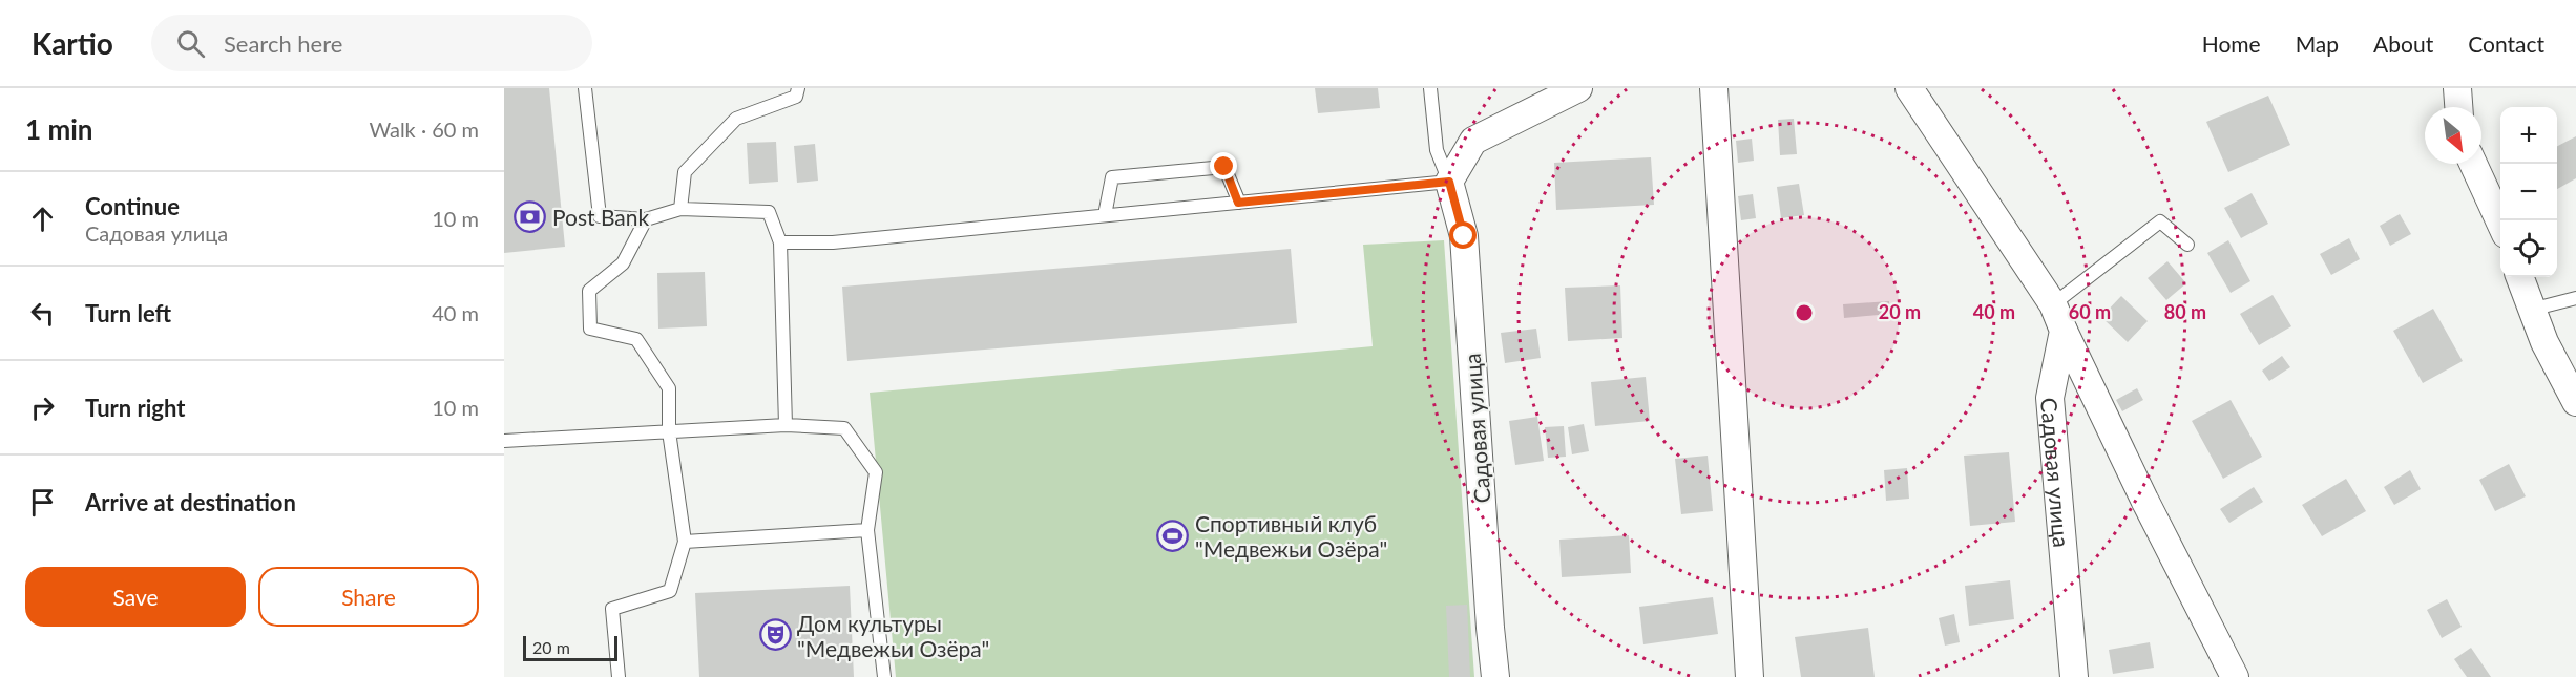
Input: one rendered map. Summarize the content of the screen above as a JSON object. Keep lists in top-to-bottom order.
{
  "streets": {
    "street": ["Садовая улица"]
  },
  "places": {
    "bank": ["Post Bank"],
    "sports": ["Спортивный клуб \"Медвежьи Озёра\""],
    "theatre": ["Дом культуры \"Медвежьи Озёра\""]
  },
  "scale_bar": "20 m",
  "north": "bottom right",
  "page": {
    "header": "Kartio",
    "search": "Search here",
    "nav": [
      "Home",
      "Map",
      "About",
      "Contact"
    ],
    "heading": ["1 min", "Walk · 60 m"],
    "map_buttons": ["+", "−"],
    "list": [
      ["Continue", "Садовая улица", "10 m"],
      ["Turn left", "40 m"],
      ["Turn right", "10 m"],
      "Arrive at destination"
    ],
    "buttons": ["Save", "Share"],
    "scale": "20 m"
  },
  "rings": [
    "20 m",
    "40 m",
    "60 m",
    "80 m"
  ]
}
